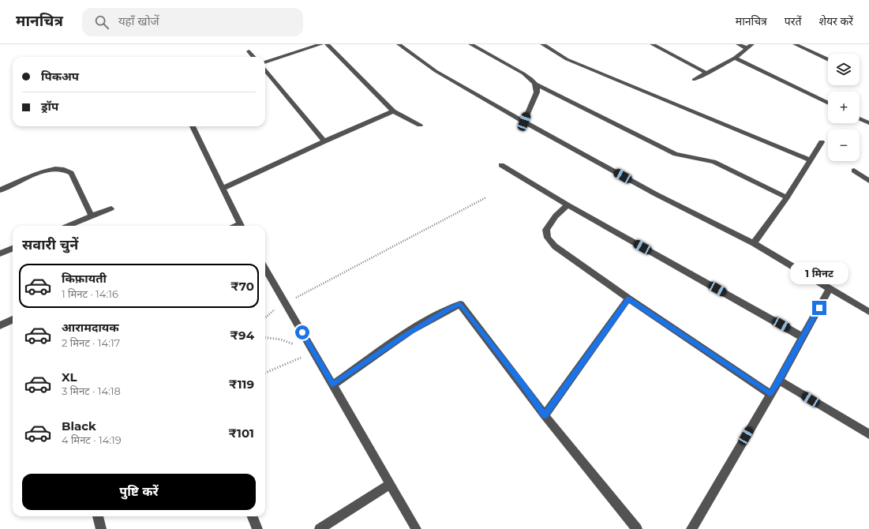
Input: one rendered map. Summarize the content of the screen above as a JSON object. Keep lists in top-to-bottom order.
{
  "page": {
    "header": "मानचित्र",
    "search": "यहाँ खोजें",
    "nav": ["मानचित्र", "परतें", "शेयर करें"],
    "map_buttons": ["+", "−"],
    "banner": ["पिकअप", "ड्रॉप"],
    "heading": "सवारी चुनें",
    "bubble": "1 मिनट",
    "list": [
      {
        "name": "किफ़ायती",
        "note": "1 मिनट · 14:16",
        "value": "₹70"
      },
      {
        "name": "आरामदायक",
        "note": "2 मिनट · 14:17",
        "value": "₹94"
      },
      {
        "name": "XL",
        "note": "3 मिनट · 14:18",
        "value": "₹119"
      },
      {
        "name": "Black",
        "note": "4 मिनट · 14:19",
        "value": "₹101"
      }
    ],
    "buttons": "पुष्टि करें"
  }
}
